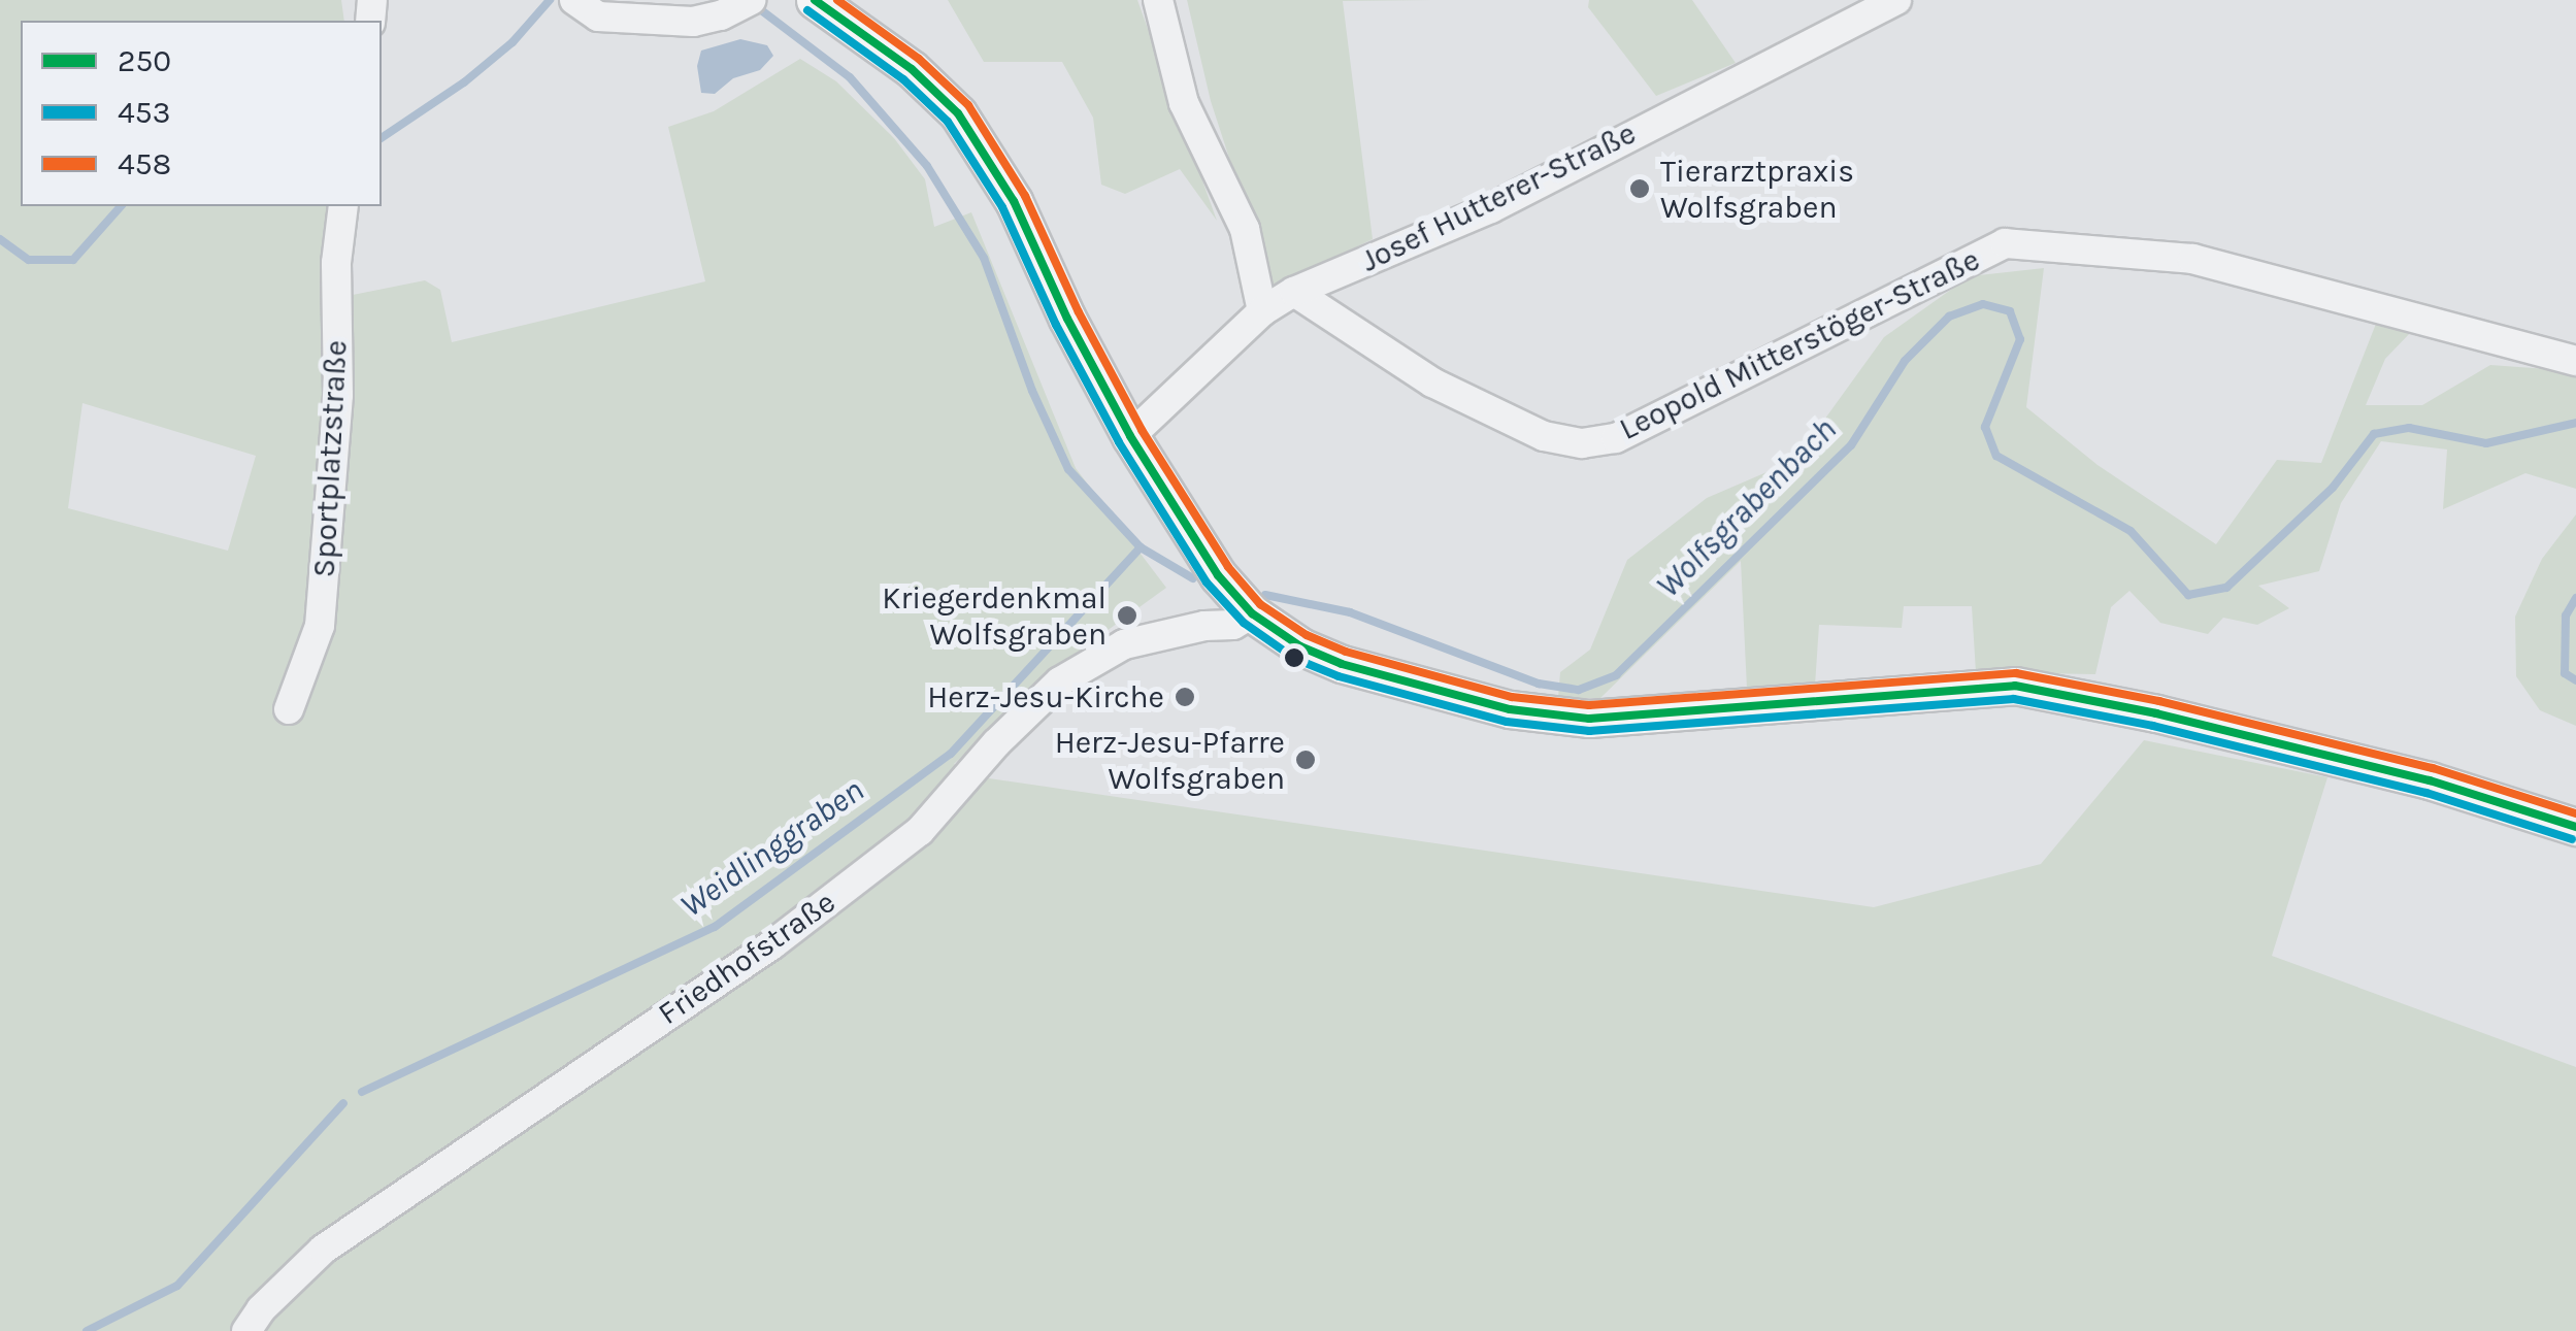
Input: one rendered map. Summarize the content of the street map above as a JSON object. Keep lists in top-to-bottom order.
{
  "streets": {
    "street": [
      "Josef Hutterer-Straße",
      "Leopold Mitterstöger-Straße",
      "Sportplatzstraße",
      "Friedhofstraße"
    ]
  },
  "crossings": [
    ["Josef Hutterer-Straße", "Leopold Mitterstöger-Straße"]
  ],
  "water": ["Wolfsgrabenbach", "Weidlinggraben"],
  "places": [
    "Tierarztpraxis Wolfsgraben",
    "Kriegerdenkmal Wolfsgraben",
    "Herz-Jesu-Kirche",
    "Herz-Jesu-Pfarre Wolfsgraben"
  ],
  "lines": ["transit line 250", "transit line 458", "transit line 453"],
  "legend": ["250", "453", "458"]
}
